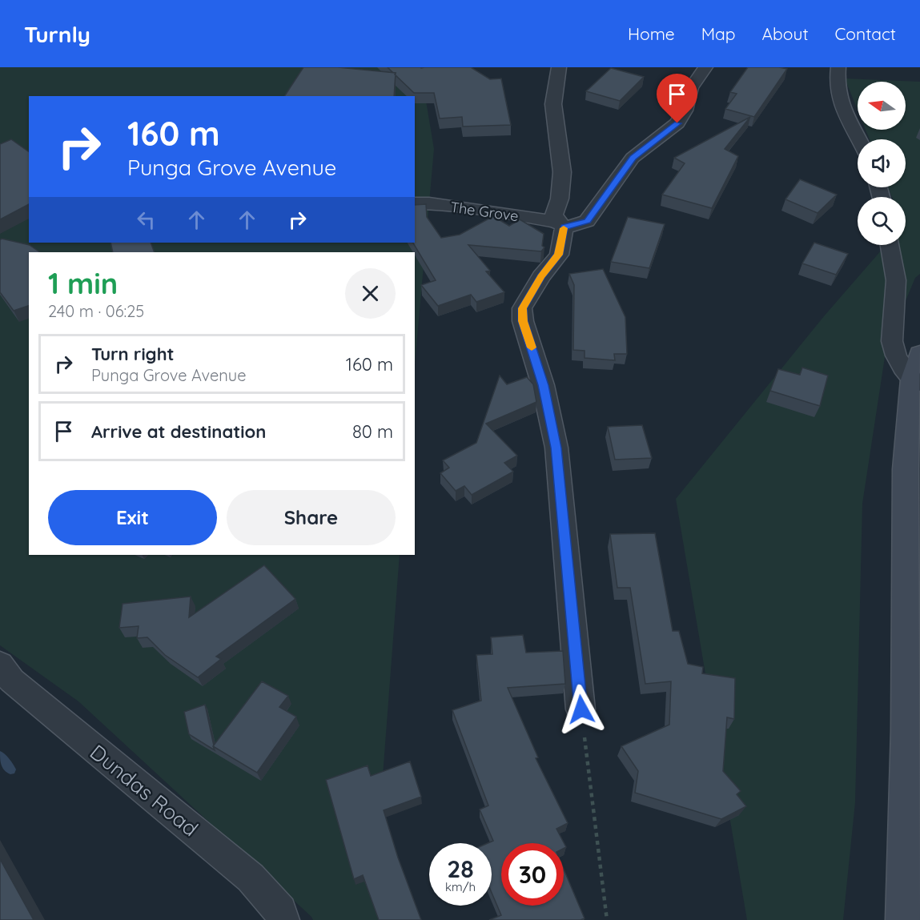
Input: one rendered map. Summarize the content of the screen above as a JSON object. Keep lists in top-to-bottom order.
{
  "streets": {
    "street": ["The Grove", "Dundas Road"]
  },
  "north": "left",
  "page": {
    "header": "Turnly",
    "nav": [
      "Home",
      "Map",
      "About",
      "Contact"
    ],
    "turn": ["160 m", "Punga Grove Avenue"],
    "heading": ["1 min", "240 m · 06:25"],
    "list": [
      {
        "name": "Turn right",
        "note": "Punga Grove Avenue",
        "value": "160 m"
      },
      {
        "name": "Arrive at destination",
        "value": "80 m"
      }
    ],
    "buttons": ["Exit", "Share"],
    "speed": "28 km/h",
    "limit": "30"
  }
}
